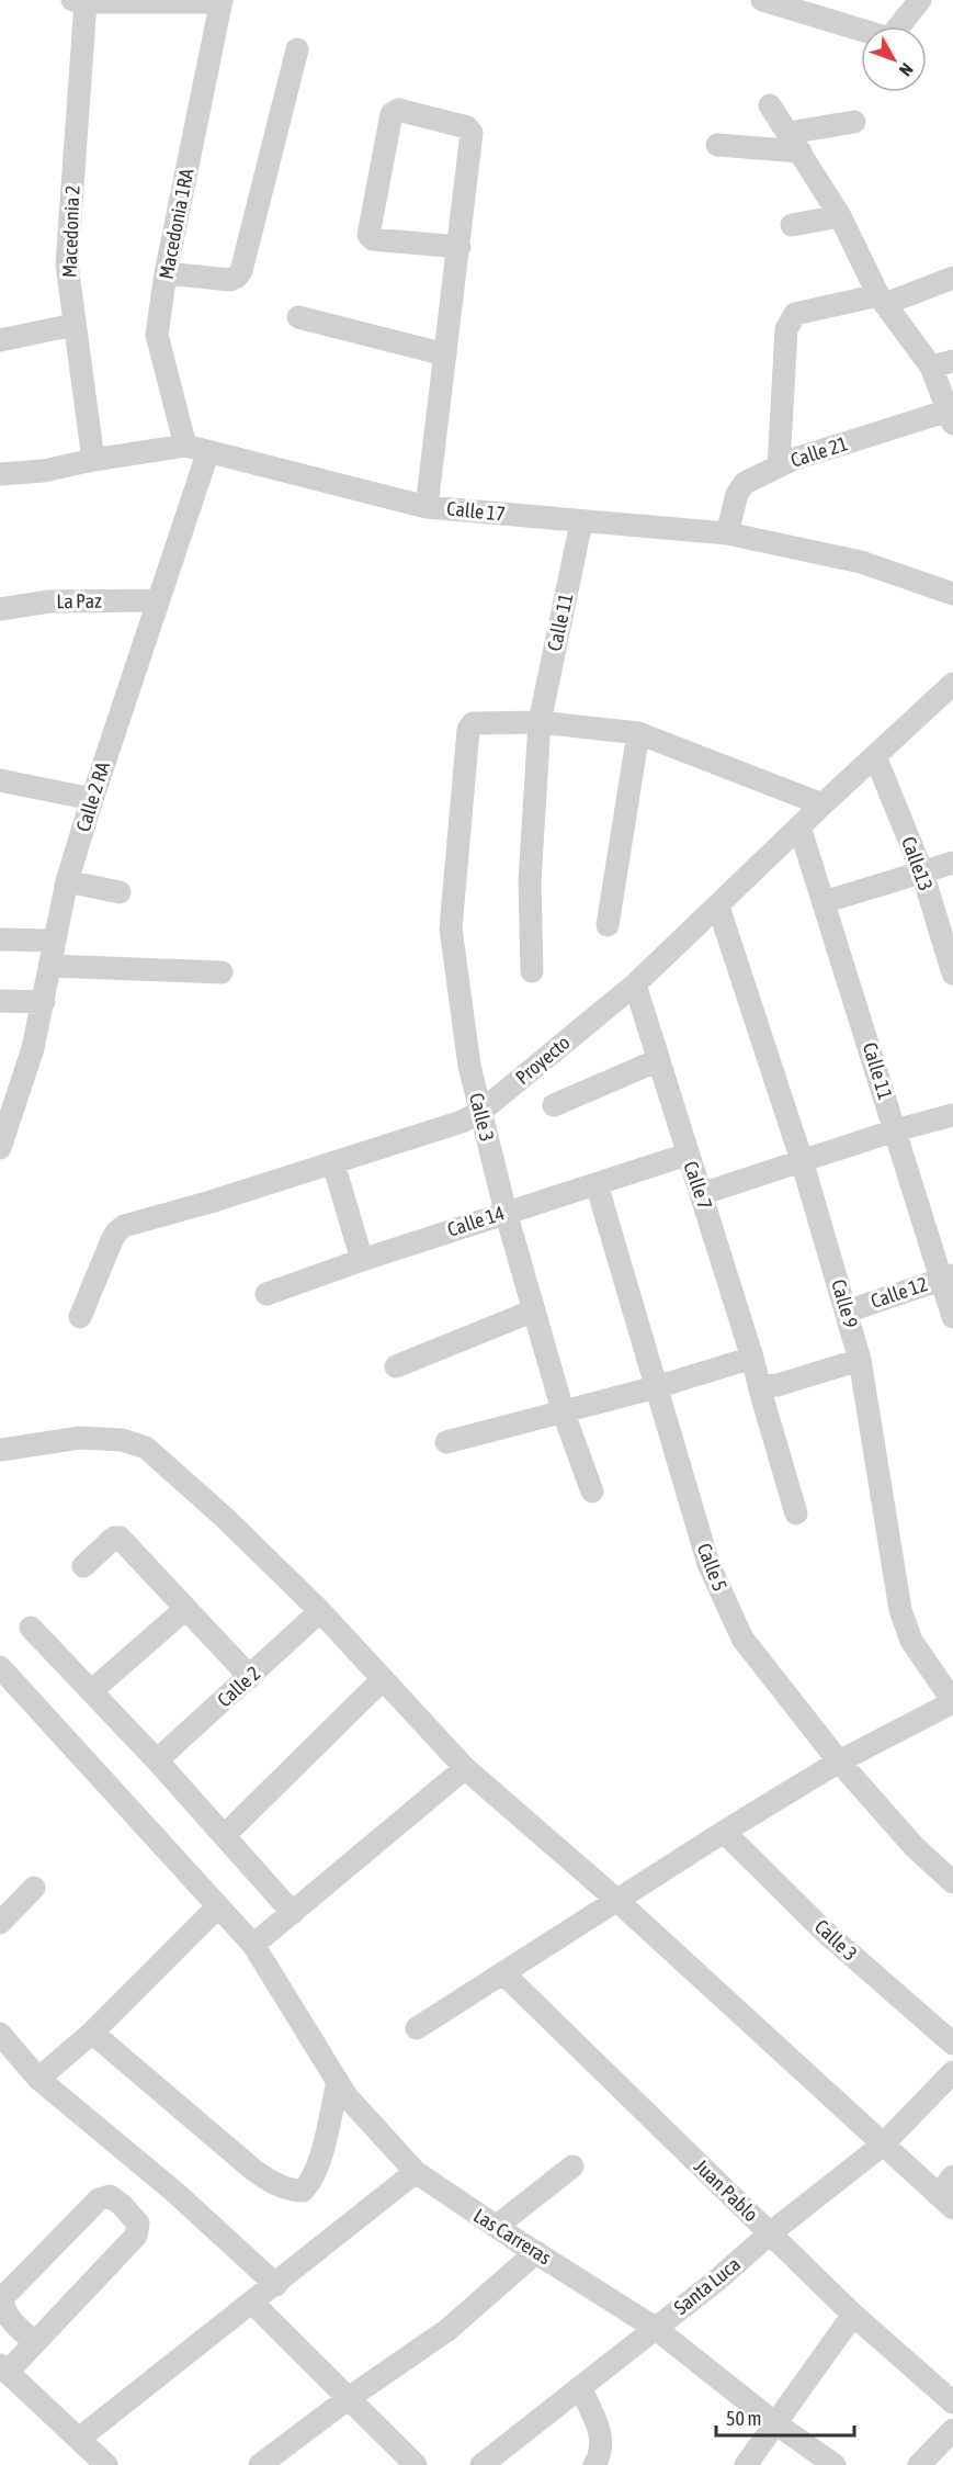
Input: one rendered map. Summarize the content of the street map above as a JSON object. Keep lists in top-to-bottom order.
{
  "streets": {
    "street": [
      "Macedonia 1RA",
      "Macedonia 2",
      "Calle 21",
      "Calle 17",
      "La Paz",
      "Calle 11",
      "Calle 2 RA",
      "Calle13",
      "Proyecto",
      "Calle 3",
      "Calle 7",
      "Calle 14",
      "Calle 12",
      "Calle 9",
      "Calle 5",
      "Calle 2",
      "Juan Pablo",
      "Las Carreras",
      "Santa Luca"
    ]
  },
  "crossings": [
    ["Macedonia 1RA", "Calle 17"],
    ["Macedonia 2", "Calle 17"],
    ["Calle 21", "Calle 17"],
    ["Calle 17", "Calle 11"],
    ["Calle 17", "Calle 2 RA"],
    ["La Paz", "Calle 2 RA"],
    ["Calle 11", "Proyecto"],
    ["Calle 11", "Calle 3"],
    ["Calle 11", "Calle 12"],
    ["Calle13", "Proyecto"],
    ["Proyecto", "Calle 3"],
    ["Proyecto", "Calle 7"],
    ["Proyecto", "Calle 9"],
    ["Calle 3", "Calle 14"],
    ["Calle 7", "Calle 14"],
    ["Calle 14", "Calle 5"],
    ["Calle 12", "Calle 9"],
    ["Juan Pablo", "Santa Luca"],
    ["Las Carreras", "Santa Luca"]
  ],
  "scale_bar": "50 m",
  "north": "bottom right"
}
